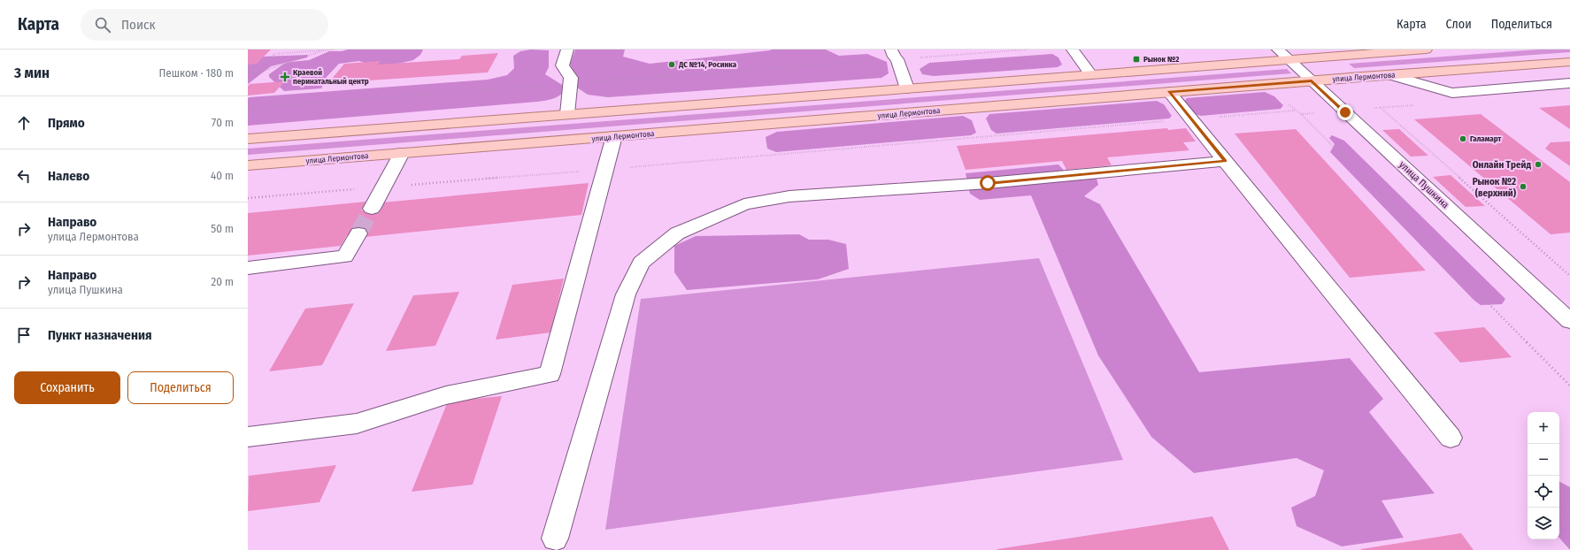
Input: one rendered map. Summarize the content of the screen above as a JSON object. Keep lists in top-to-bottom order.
{
  "streets": {
    "main road": ["улица Лермонтова"],
    "street": ["улица Пушкина"]
  },
  "crossings": [
    ["улица Лермонтова", "улица Пушкина"]
  ],
  "places": {
    "transit": ["Рынок №2"],
    "other": [
      "ДС №14, Росинка",
      "Галамарт",
      "Онлайн Трейд",
      "Рынок №2 (верхний)"
    ],
    "health": ["Краевой перинатальный центр"]
  },
  "page": {
    "header": "Карта",
    "search": "Поиск",
    "nav": ["Карта", "Слои", "Поделиться"],
    "heading": ["3 мин", "Пешком · 180 m"],
    "list": [
      ["Прямо", "70 m"],
      ["Налево", "40 m"],
      ["Направо", "улица Лермонтова", "50 m"],
      ["Направо", "улица Пушкина", "20 m"],
      "Пункт назначения"
    ],
    "buttons": ["Сохранить", "Поделиться"],
    "map_buttons": ["+", "−"]
  }
}
